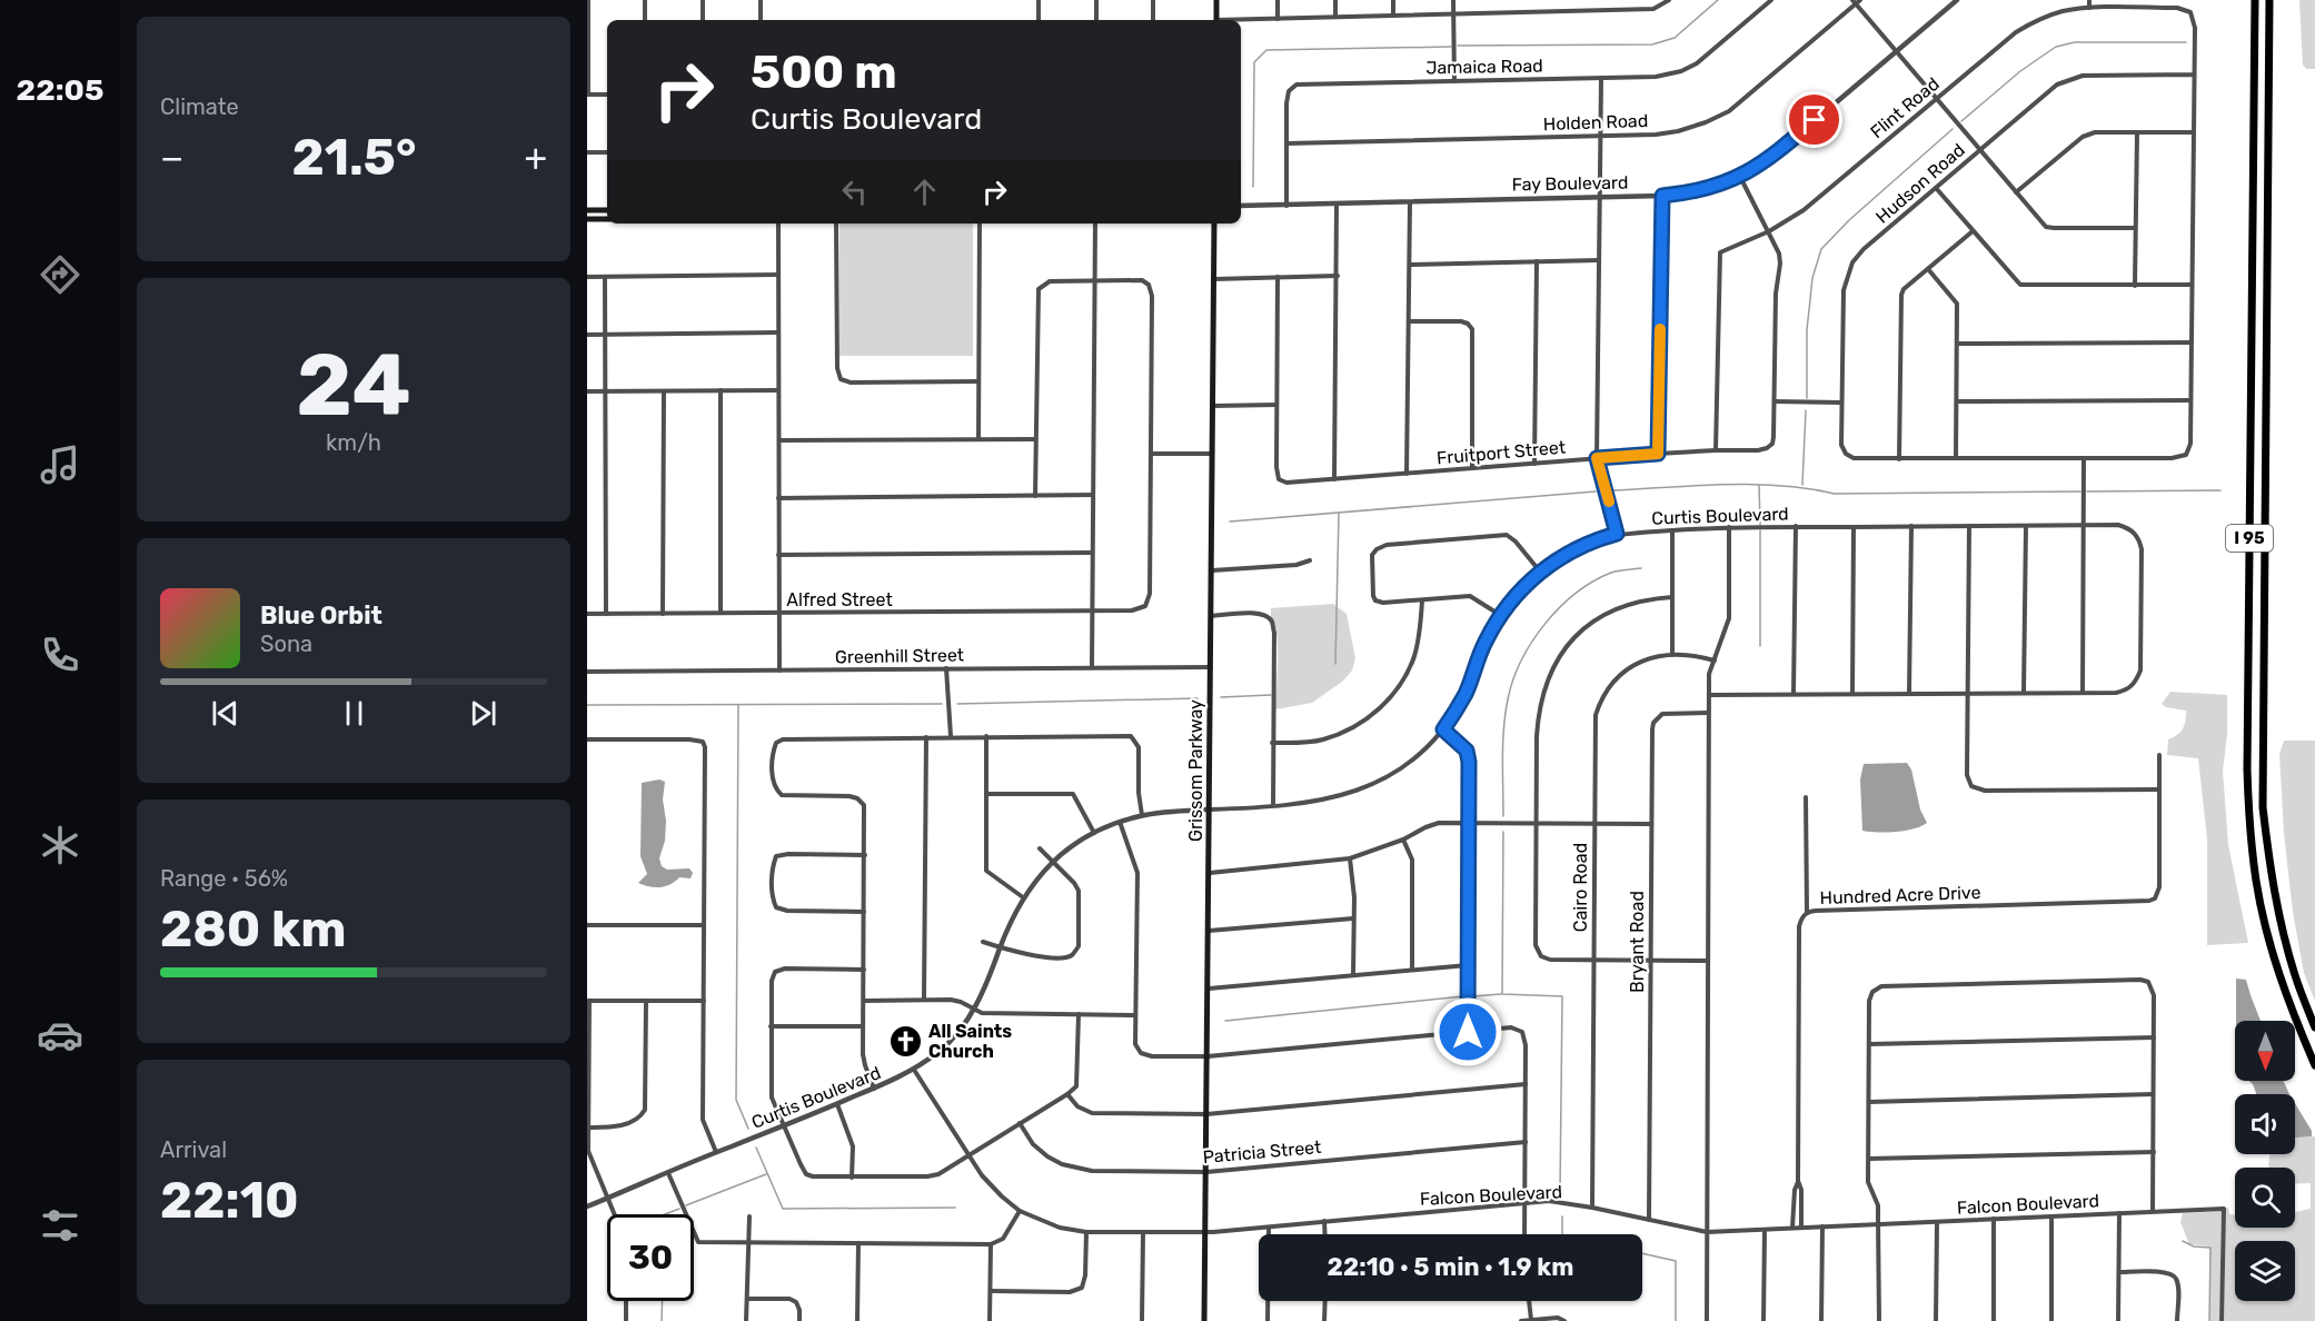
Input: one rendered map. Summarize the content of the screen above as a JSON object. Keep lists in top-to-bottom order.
{
  "streets": {
    "highway": ["I 95"],
    "main road": ["Grissom Parkway"],
    "street": [
      "Jamaica Road",
      "Flint Road",
      "Holden Road",
      "Fay Boulevard",
      "Hudson Road",
      "Fruitport Street",
      "Curtis Boulevard",
      "Alfred Street",
      "Greenhill Street",
      "Cairo Road",
      "Hundred Acre Drive",
      "Bryant Road",
      "Patricia Street",
      "Falcon Boulevard"
    ]
  },
  "crossings": [
    ["Jamaica Road", "Holden Road"],
    ["Jamaica Road", "Fay Boulevard"],
    ["Flint Road", "Hudson Road"],
    ["Flint Road", "Fruitport Street"],
    ["Curtis Boulevard", "Grissom Parkway"],
    ["Curtis Boulevard", "Falcon Boulevard"],
    ["Greenhill Street", "Grissom Parkway"],
    ["Grissom Parkway", "Patricia Street"],
    ["Grissom Parkway", "Falcon Boulevard"],
    ["Cairo Road", "Falcon Boulevard"],
    ["Hundred Acre Drive", "Falcon Boulevard"],
    ["Bryant Road", "Falcon Boulevard"]
  ],
  "places": {
    "church": ["All Saints Church"]
  },
  "north": "bottom",
  "page": {
    "tabs": "22:05",
    "tile": [
      "Climate",
      ["24", "km/h"],
      ["Range · 56%", "280 km"],
      ["Arrival", "22:10"]
    ],
    "turn": ["500 m", "Curtis Boulevard"],
    "heat": ["−", "21.5°", "+"],
    "song": ["Blue Orbit", "Sona"],
    "limit": "30",
    "trip": "22:10 · 5 min · 1.9 km"
  }
}
